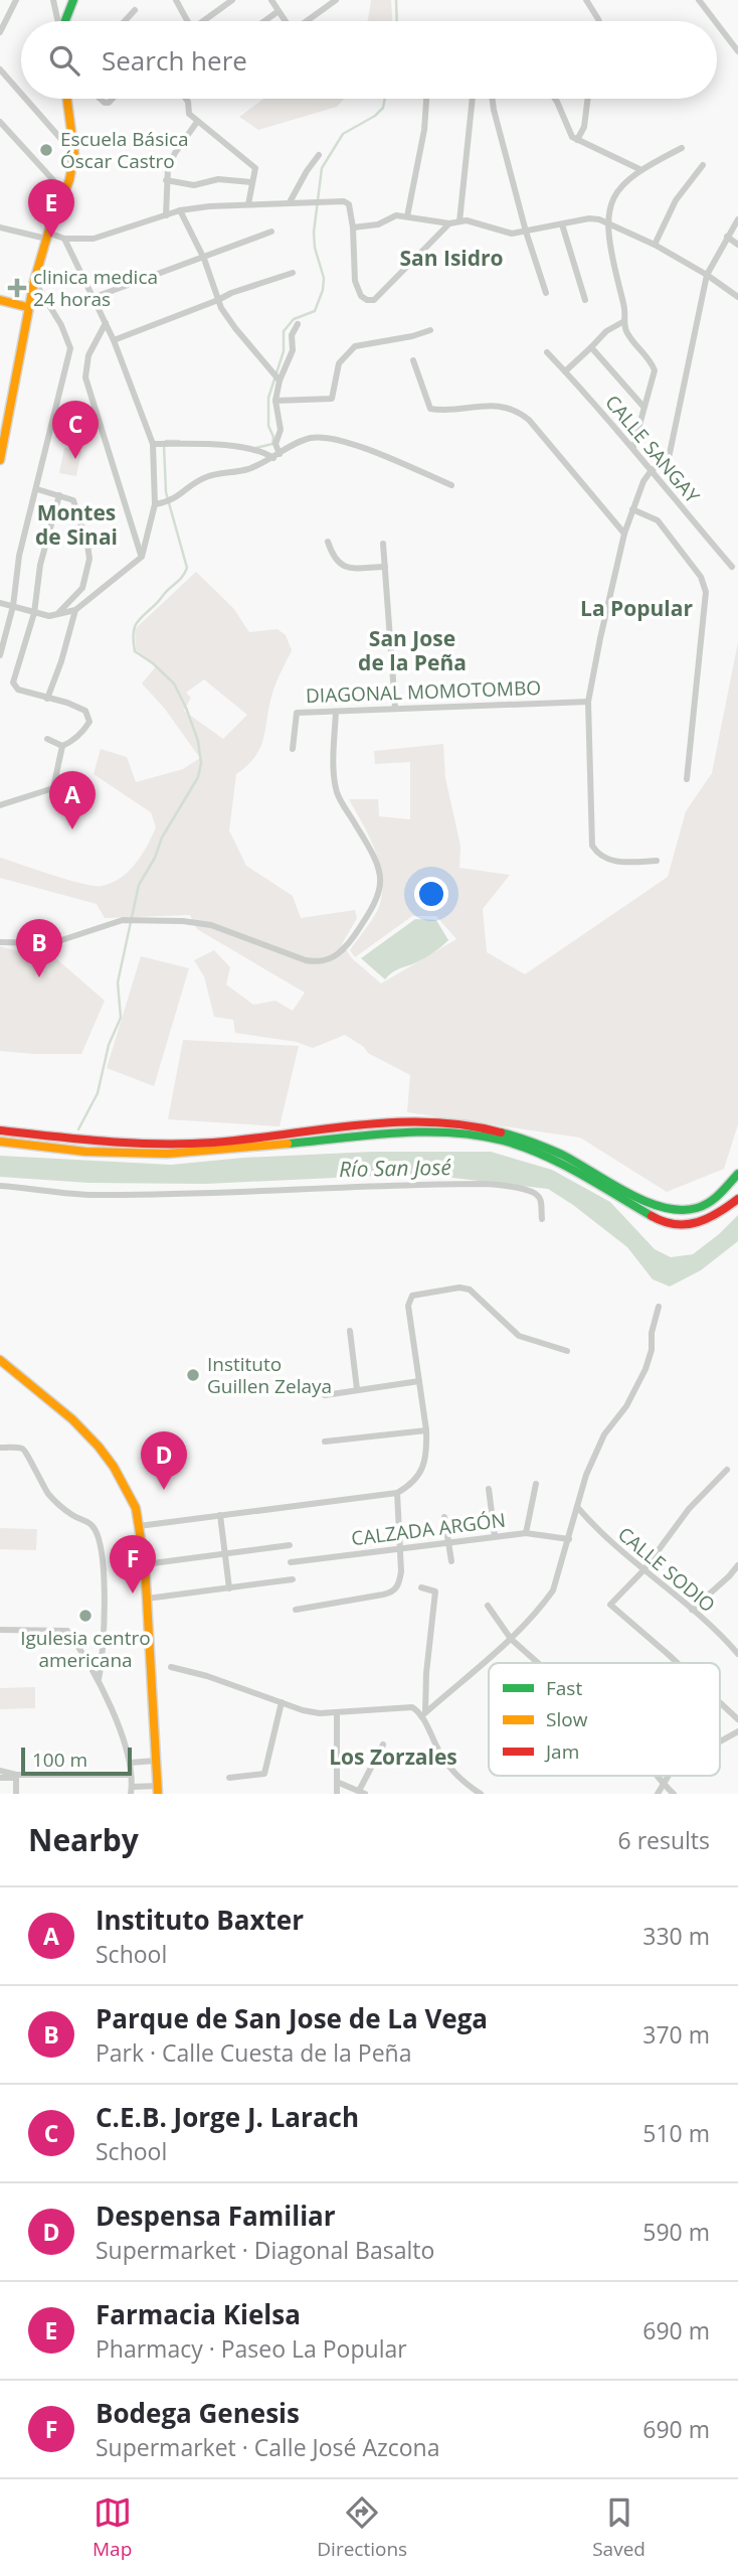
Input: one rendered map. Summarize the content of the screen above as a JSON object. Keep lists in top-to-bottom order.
{
  "streets": {
    "street": [
      "CALLE SANGAY",
      "DIAGONAL MOMOTOMBO",
      "CALZADA ARGÓN",
      "CALLE SODIO"
    ]
  },
  "districts": [
    "San Isidro",
    "Montes de Sinai",
    "La Popular",
    "San Jose de la Peña",
    "Los Zorzales"
  ],
  "water": ["Río San José"],
  "places": {
    "other": ["Escuela Básica Óscar Castro", "Instituto Guillen Zelaya", "Igulesia centro americana"],
    "health": ["clinica medica 24 horas"]
  },
  "legend": ["Fast", "Slow", "Jam"],
  "scale_bar": "100 m",
  "page": {
    "search": "Search here",
    "pins": [
      "E",
      "C",
      "A",
      "B",
      "D",
      "F"
    ],
    "scale": "100 m",
    "heading": ["Nearby", "6 results"],
    "list": [
      {
        "mark": "A",
        "name": "Instituto Baxter",
        "note": "School",
        "value": "330 m"
      },
      {
        "mark": "B",
        "name": "Parque de San Jose de La Vega",
        "note": "Park · Calle Cuesta de la Peña",
        "value": "370 m"
      },
      {
        "mark": "C",
        "name": "C.E.B. Jorge J. Larach",
        "note": "School",
        "value": "510 m"
      },
      {
        "mark": "D",
        "name": "Despensa Familiar",
        "note": "Supermarket · Diagonal Basalto",
        "value": "590 m"
      },
      {
        "mark": "E",
        "name": "Farmacia Kielsa",
        "note": "Pharmacy · Paseo La Popular",
        "value": "690 m"
      },
      {
        "mark": "F",
        "name": "Bodega Genesis",
        "note": "Supermarket · Calle José Azcona",
        "value": "690 m"
      }
    ],
    "nav": ["Map", "Directions", "Saved"]
  }
}
